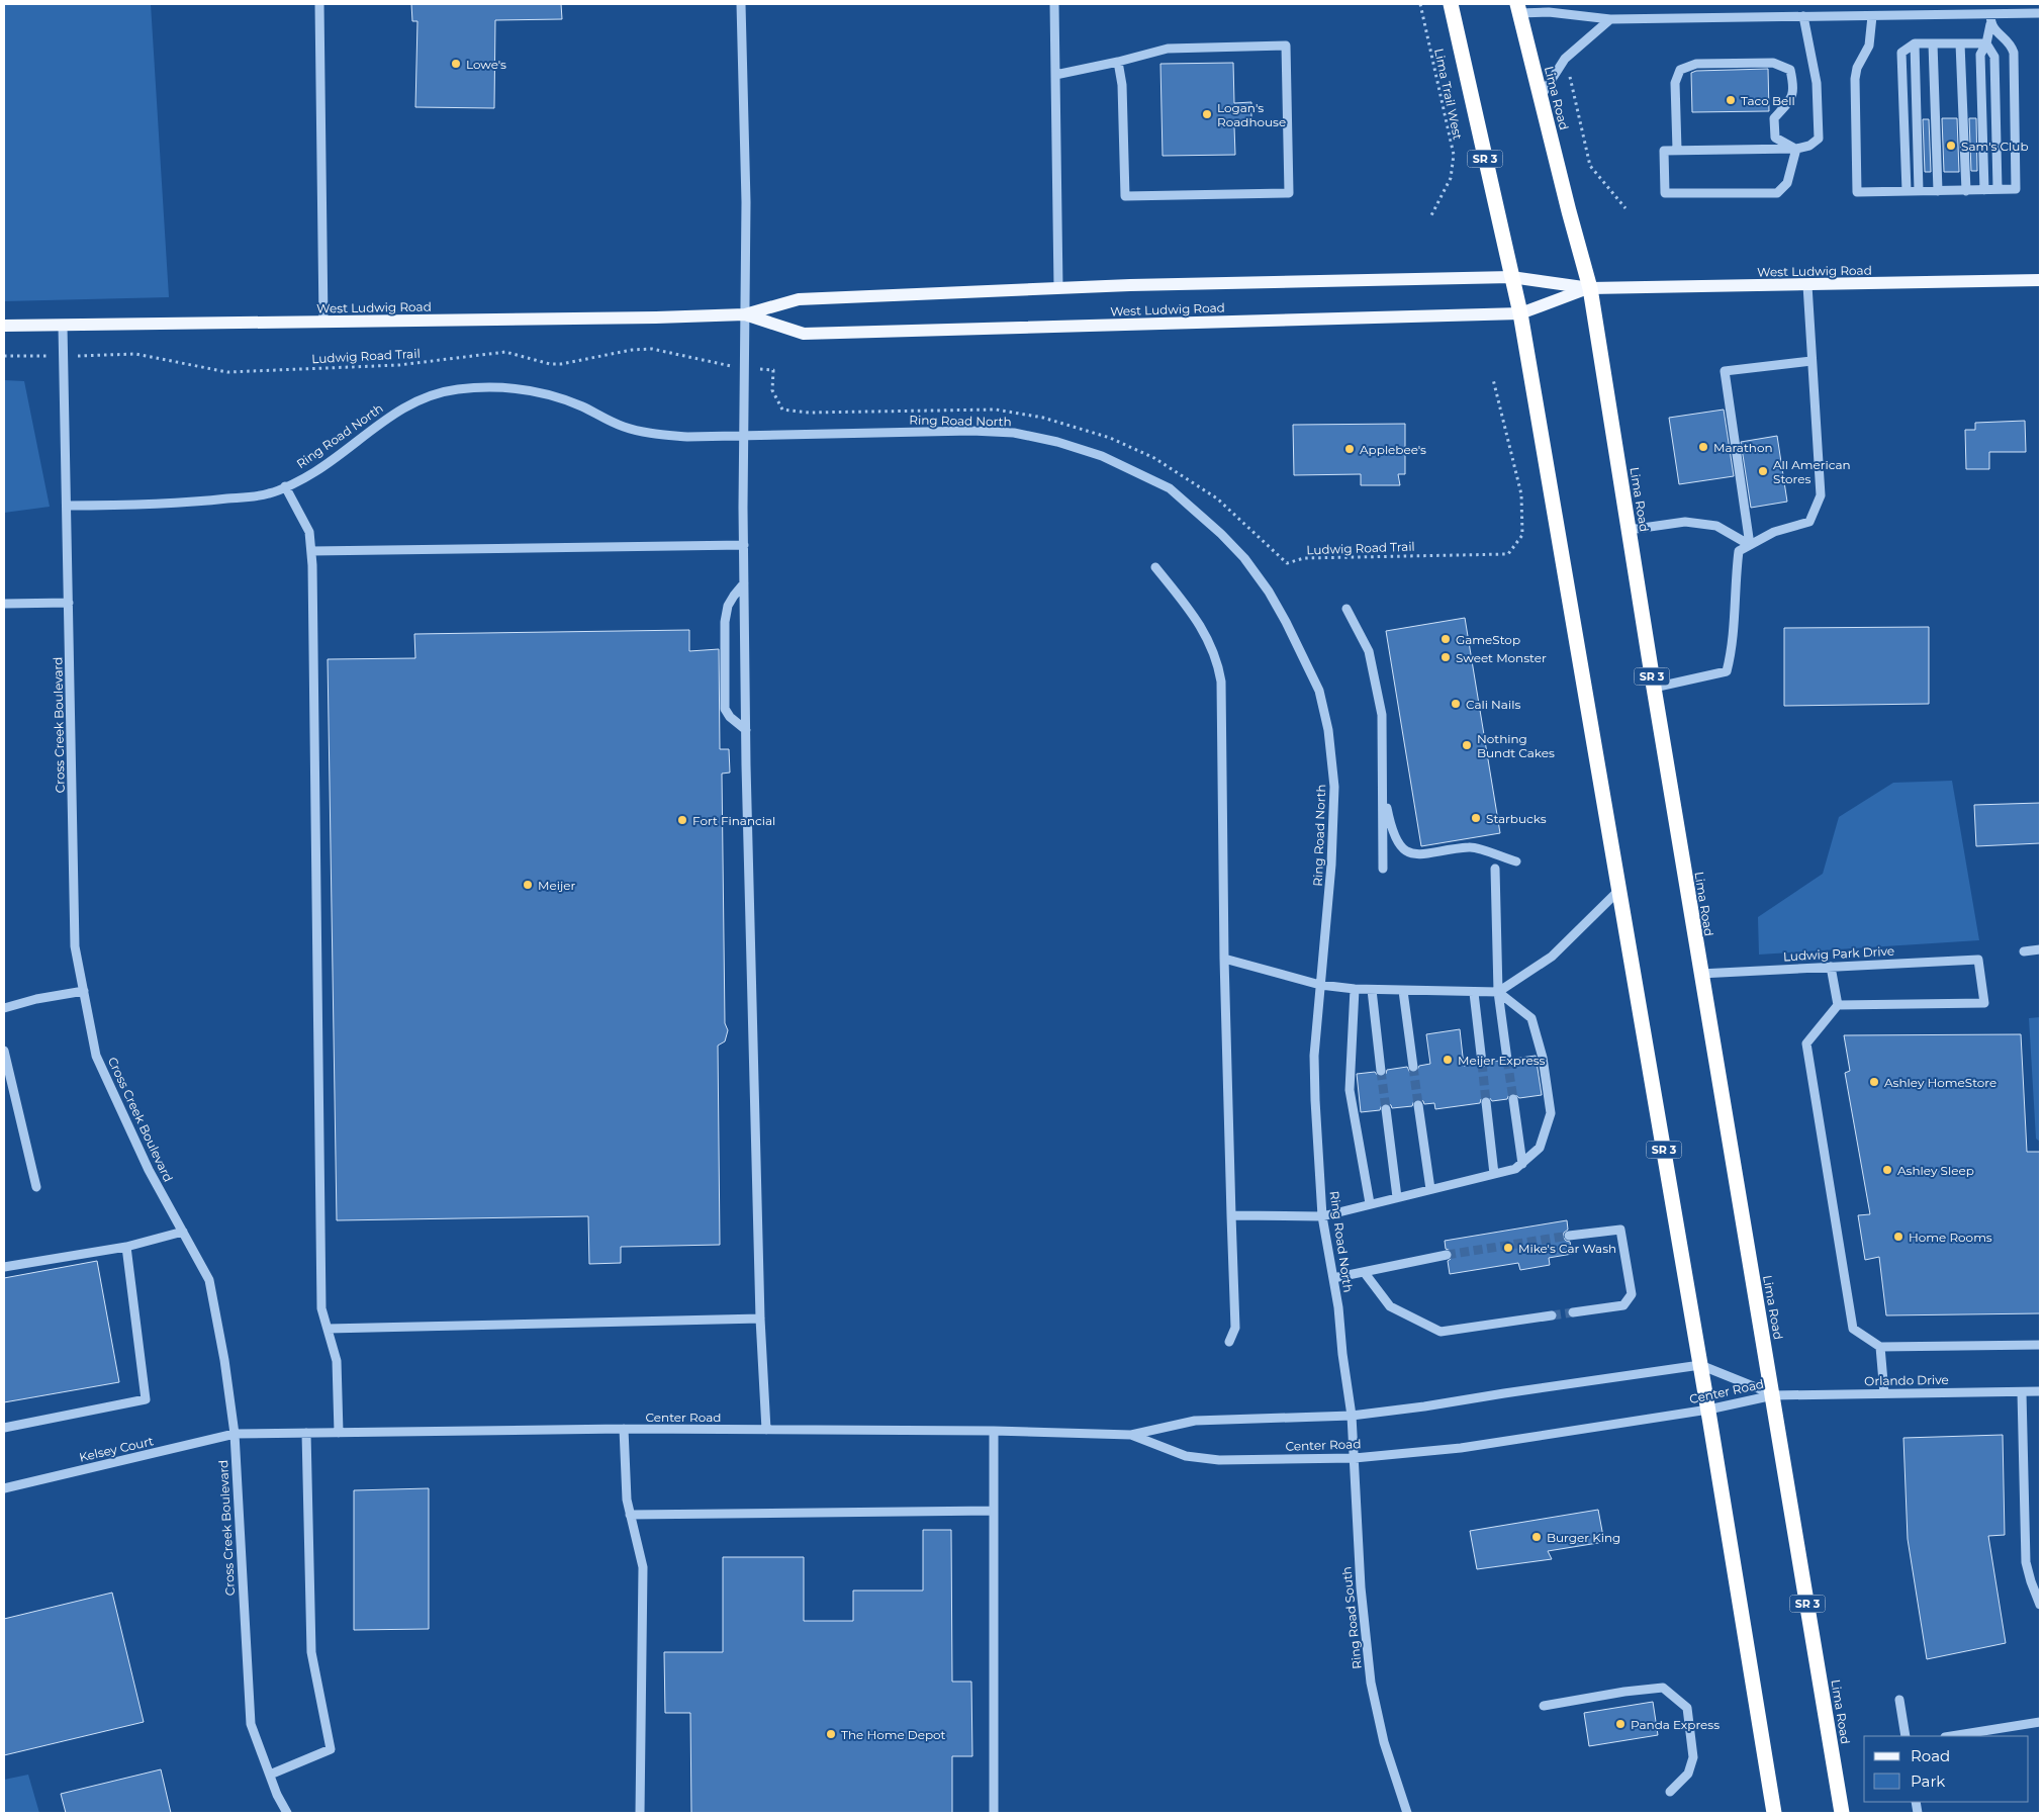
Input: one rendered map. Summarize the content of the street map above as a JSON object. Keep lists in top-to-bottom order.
{
  "streets": {
    "highway": ["Lima Road", "SR 3"],
    "main road": ["West Ludwig Road"],
    "street": [
      "Ring Road North",
      "Cross Creek Boulevard",
      "Ludwig Park Drive",
      "Orlando Drive",
      "Center Road",
      "Kelsey Court",
      "Ring Road South"
    ],
    "path": ["Lima Trail West", "Ludwig Road Trail"]
  },
  "crossings": [
    ["Lima Road", "West Ludwig Road"],
    ["Lima Road", "Ludwig Park Drive"],
    ["Lima Road", "Orlando Drive"],
    ["Lima Road", "Center Road"],
    ["SR 3", "West Ludwig Road"],
    ["SR 3", "Center Road"],
    ["West Ludwig Road", "Cross Creek Boulevard"],
    ["Ludwig Road Trail", "Cross Creek Boulevard"],
    ["Ring Road North", "Cross Creek Boulevard"],
    ["Ring Road North", "Center Road"],
    ["Ring Road North", "Ring Road South"],
    ["Cross Creek Boulevard", "Center Road"],
    ["Cross Creek Boulevard", "Kelsey Court"],
    ["Orlando Drive", "Center Road"],
    ["Center Road", "Kelsey Court"],
    ["Center Road", "Ring Road South"]
  ],
  "places": [
    "Lowe's",
    "Taco Bell",
    "Logan's Roadhouse",
    "Sam's Club",
    "Marathon",
    "Applebee's",
    "All American Stores",
    "GameStop",
    "Sweet Monster",
    "Cali Nails",
    "Nothing Bundt Cakes",
    "Starbucks",
    "Fort Financial",
    "Meijer",
    "Meijer Express",
    "Ashley HomeStore",
    "Ashley Sleep",
    "Home Rooms",
    "Mike's Car Wash",
    "Burger King",
    "Panda Express",
    "The Home Depot"
  ],
  "legend": ["Road", "Park"]
}
